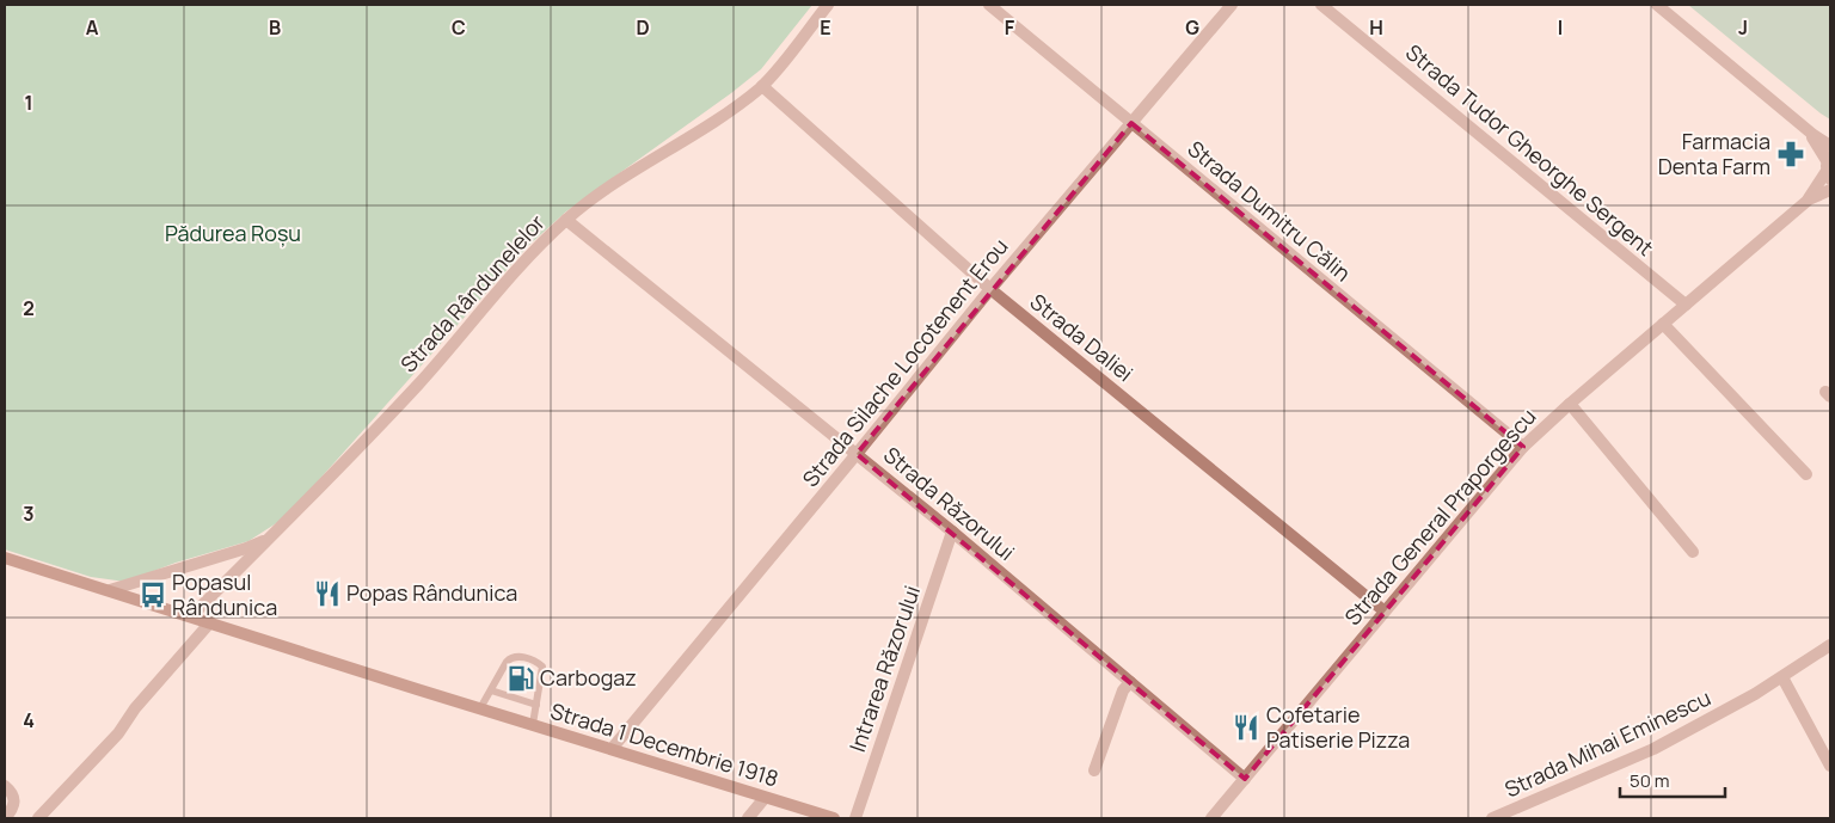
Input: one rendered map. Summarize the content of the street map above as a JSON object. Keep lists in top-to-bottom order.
{
  "streets": {
    "main road": ["Strada 1 Decembrie 1918"],
    "street": [
      "Strada Tudor Gheorghe Sergent",
      "Strada Dumitru Călin",
      "Strada Rândunelelor",
      "Strada Daliei",
      "Strada Silache Locotenent Erou",
      "Strada Răzorului",
      "Strada General Praporgescu",
      "Intrarea Răzorului",
      "Strada Mihai Eminescu"
    ]
  },
  "crossings": [
    ["Strada Tudor Gheorghe Sergent", "Strada General Praporgescu"],
    ["Strada Dumitru Călin", "Strada Silache Locotenent Erou"],
    ["Strada Dumitru Călin", "Strada General Praporgescu"],
    ["Strada Rândunelelor", "Strada Daliei"],
    ["Strada Rândunelelor", "Strada Răzorului"],
    ["Strada Rândunelelor", "Strada 1 Decembrie 1918"],
    ["Strada Daliei", "Strada Silache Locotenent Erou"],
    ["Strada Daliei", "Strada General Praporgescu"],
    ["Strada Silache Locotenent Erou", "Strada Răzorului"],
    ["Strada Silache Locotenent Erou", "Strada 1 Decembrie 1918"],
    ["Strada Răzorului", "Strada General Praporgescu"],
    ["Strada Răzorului", "Intrarea Răzorului"]
  ],
  "parks": ["Pădurea Roșu"],
  "places": {
    "pharmacy": ["Farmacia Denta Farm"],
    "restaurant": ["Popas Rândunica", "Cofetarie Patiserie Pizza"],
    "bus stop": ["Popasul Rândunica"],
    "fuel station": ["Carbogaz"]
  },
  "scale_bar": "50 m",
  "grid": {
    "columns": [
      "A",
      "B",
      "C",
      "D",
      "E",
      "F",
      "G",
      "H",
      "I",
      "J"
    ],
    "rows": [
      "1",
      "2",
      "3",
      "4"
    ]
  }
}
